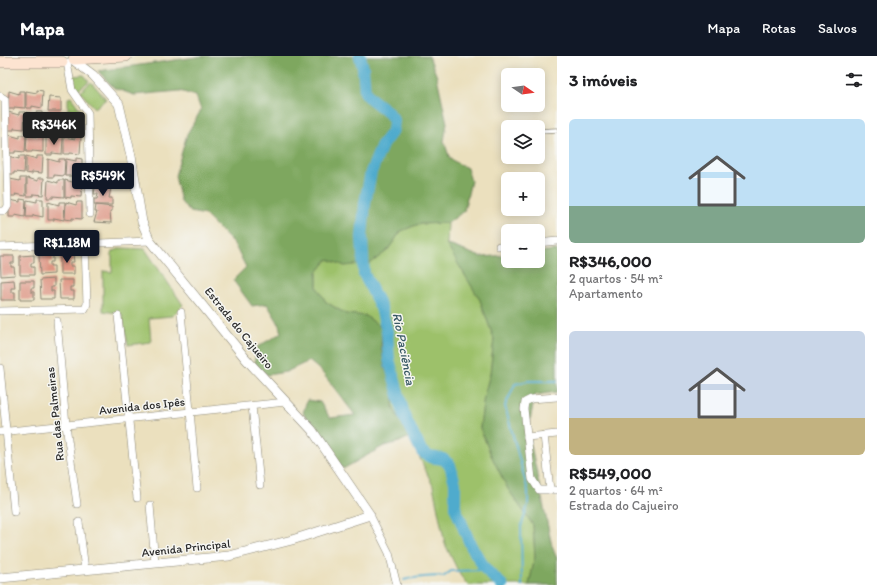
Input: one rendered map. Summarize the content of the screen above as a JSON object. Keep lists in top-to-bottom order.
{
  "streets": {
    "main road": ["Estrada do Cajueiro"],
    "street": ["Avenida dos Ipês", "Rua das Palmeiras", "Avenida Principal"]
  },
  "crossings": [
    ["Estrada do Cajueiro", "Avenida dos Ipês"],
    ["Estrada do Cajueiro", "Avenida Principal"],
    ["Avenida dos Ipês", "Rua das Palmeiras"]
  ],
  "water": ["Rio Paciência"],
  "north": "right",
  "page": {
    "header": "Mapa",
    "nav": ["Mapa", "Rotas", "Salvos"],
    "heading": "3 imóveis",
    "map_buttons": ["+", "−"],
    "list": [
      {
        "name": "R$346,000",
        "note": "2 quartos · 54 m² · Apartamento"
      },
      {
        "name": "R$549,000",
        "note": "2 quartos · 64 m² · Estrada do Cajueiro"
      }
    ],
    "price": ["R$346K", "R$549K", "R$1.18M"]
  }
}
